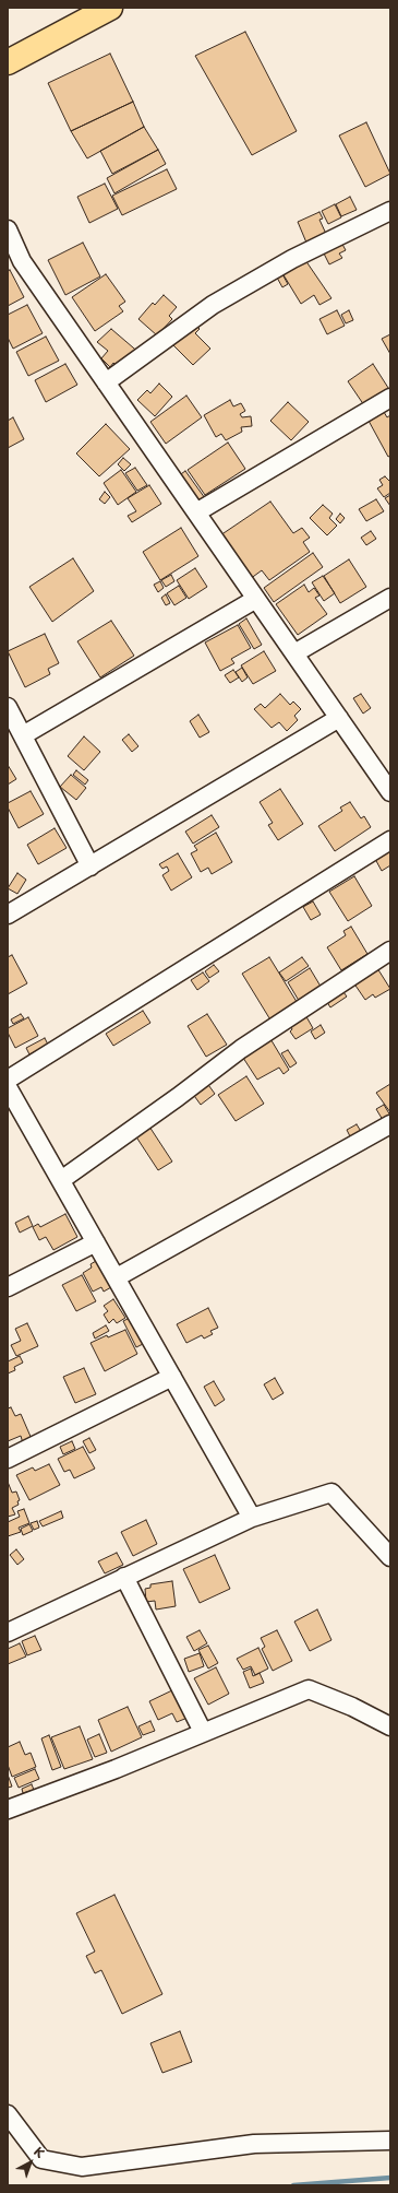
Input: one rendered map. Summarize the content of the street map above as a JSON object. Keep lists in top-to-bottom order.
{
  "north": "top right"
}
